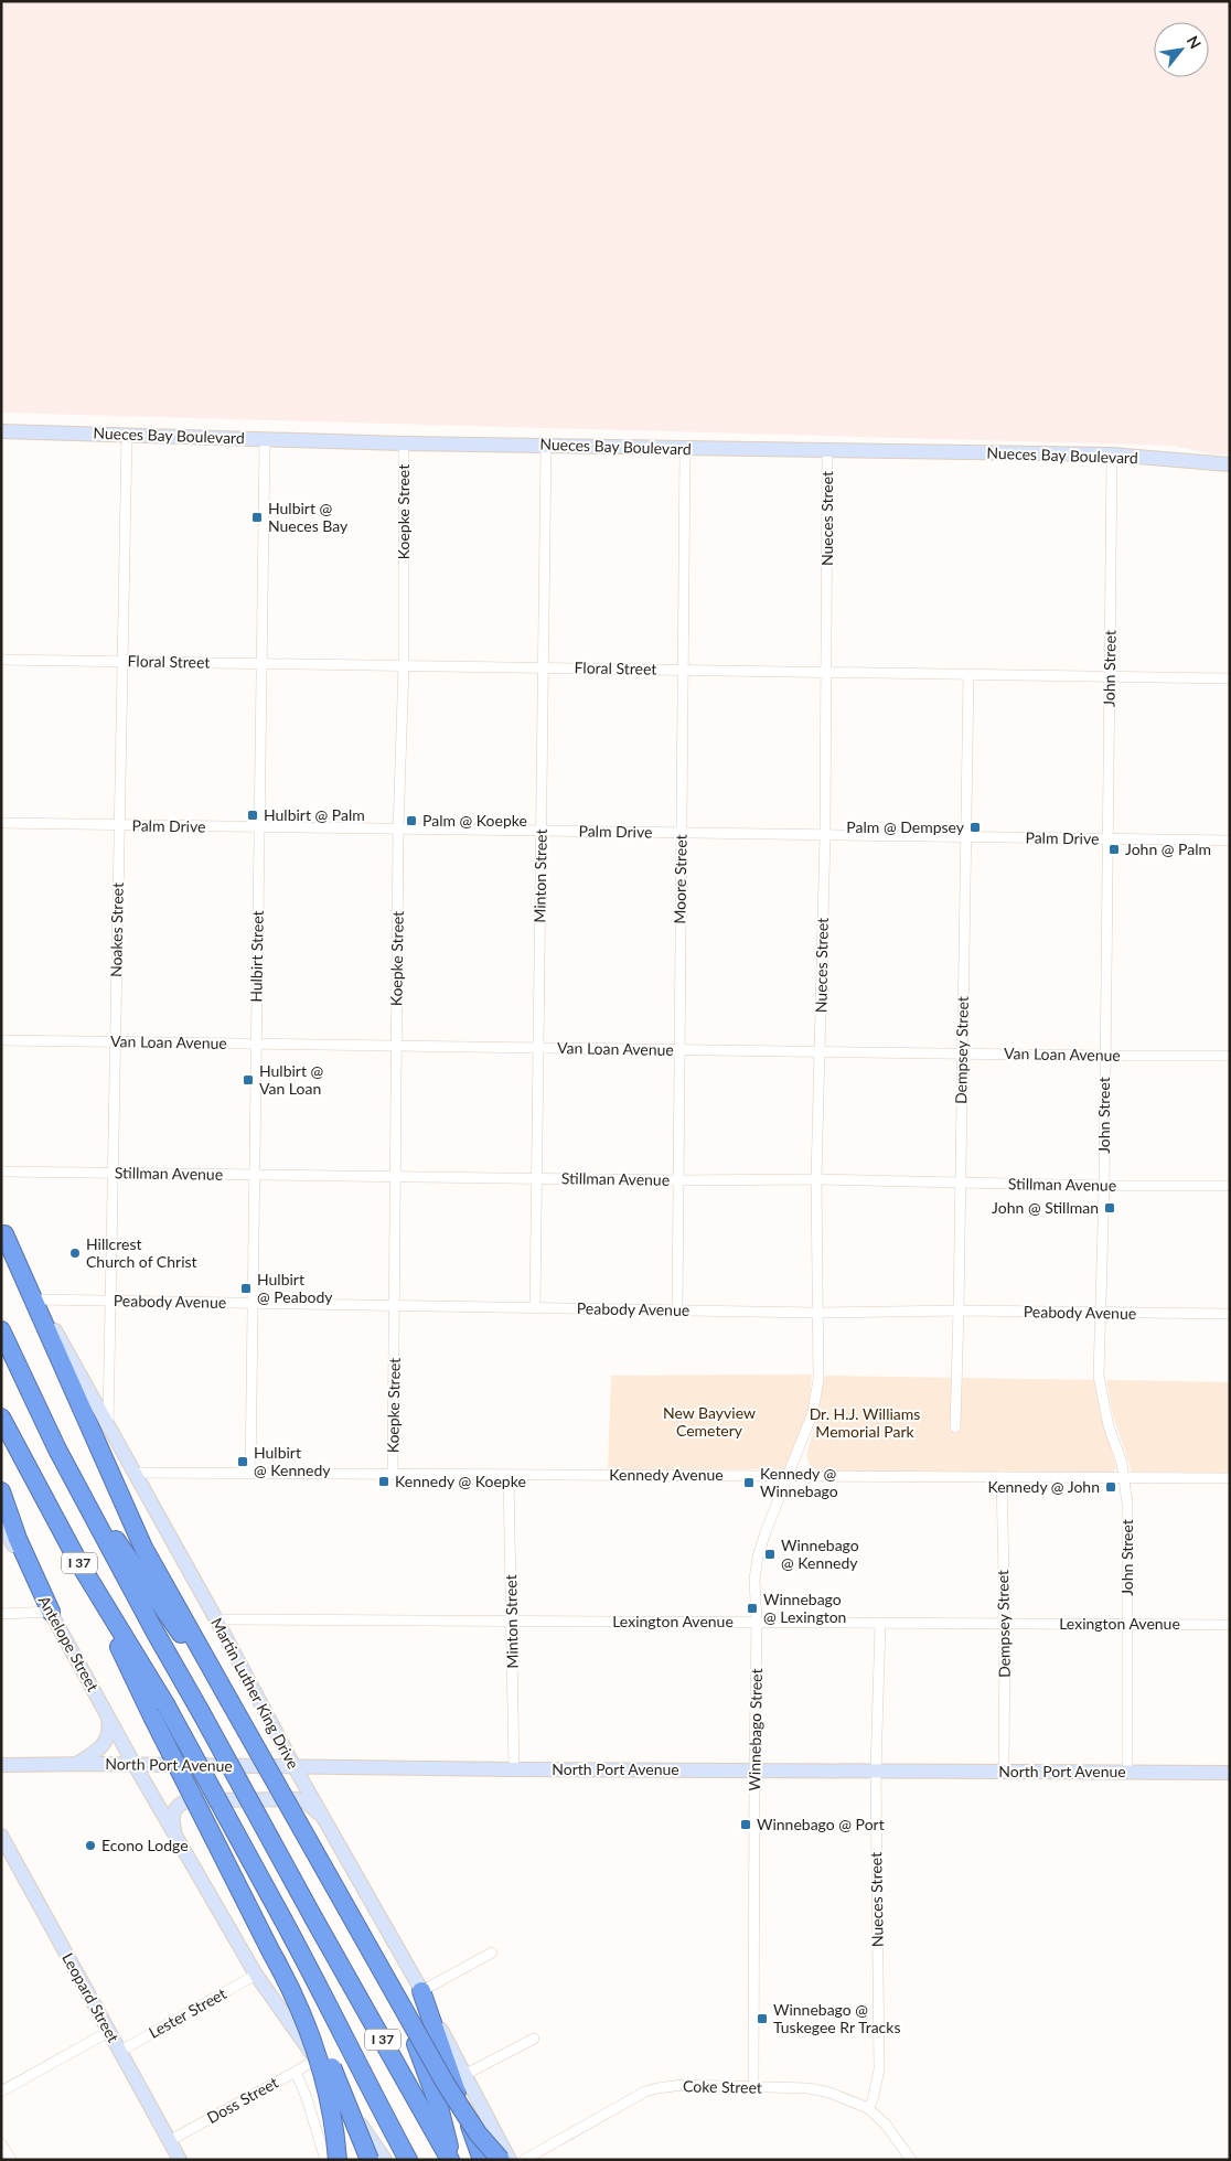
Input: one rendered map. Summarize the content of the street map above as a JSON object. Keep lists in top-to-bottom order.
{
  "streets": {
    "highway": ["I 37"],
    "main road": [
      "Nueces Bay Boulevard",
      "Antelope Street",
      "Martin Luther King Drive",
      "North Port Avenue",
      "Leopard Street"
    ],
    "street": [
      "Koepke Street",
      "Nueces Street",
      "Floral Street",
      "John Street",
      "Palm Drive",
      "Minton Street",
      "Moore Street",
      "Noakes Street",
      "Hulbirt Street",
      "Van Loan Avenue",
      "Dempsey Street",
      "Stillman Avenue",
      "Peabody Avenue",
      "Kennedy Avenue",
      "Lexington Avenue",
      "Winnebago Street",
      "Lester Street",
      "Coke Street",
      "Doss Street"
    ]
  },
  "crossings": [
    ["Nueces Bay Boulevard", "Koepke Street"],
    ["Nueces Bay Boulevard", "Nueces Street"],
    ["Nueces Bay Boulevard", "John Street"],
    ["Nueces Bay Boulevard", "Minton Street"],
    ["Nueces Bay Boulevard", "Moore Street"],
    ["Nueces Bay Boulevard", "Noakes Street"],
    ["Nueces Bay Boulevard", "Hulbirt Street"],
    ["Koepke Street", "Floral Street"],
    ["Koepke Street", "Palm Drive"],
    ["Koepke Street", "Van Loan Avenue"],
    ["Koepke Street", "Stillman Avenue"],
    ["Koepke Street", "Peabody Avenue"],
    ["Koepke Street", "Kennedy Avenue"],
    ["Nueces Street", "Floral Street"],
    ["Nueces Street", "Palm Drive"],
    ["Nueces Street", "Van Loan Avenue"],
    ["Nueces Street", "Stillman Avenue"],
    ["Nueces Street", "Peabody Avenue"],
    ["Nueces Street", "Kennedy Avenue"],
    ["Nueces Street", "Lexington Avenue"],
    ["Nueces Street", "Winnebago Street"],
    ["Nueces Street", "North Port Avenue"],
    ["Nueces Street", "Coke Street"],
    ["Floral Street", "John Street"],
    ["Floral Street", "Minton Street"],
    ["Floral Street", "Moore Street"],
    ["Floral Street", "Noakes Street"],
    ["Floral Street", "Hulbirt Street"],
    ["Floral Street", "Dempsey Street"],
    ["John Street", "Palm Drive"],
    ["John Street", "Van Loan Avenue"],
    ["John Street", "Stillman Avenue"],
    ["John Street", "Peabody Avenue"],
    ["John Street", "Kennedy Avenue"],
    ["John Street", "Lexington Avenue"],
    ["John Street", "North Port Avenue"],
    ["Palm Drive", "Minton Street"],
    ["Palm Drive", "Moore Street"],
    ["Palm Drive", "Noakes Street"],
    ["Palm Drive", "Hulbirt Street"],
    ["Palm Drive", "Dempsey Street"],
    ["Minton Street", "Van Loan Avenue"],
    ["Minton Street", "Stillman Avenue"],
    ["Minton Street", "Peabody Avenue"],
    ["Minton Street", "Kennedy Avenue"],
    ["Minton Street", "Lexington Avenue"],
    ["Minton Street", "North Port Avenue"],
    ["Moore Street", "Van Loan Avenue"],
    ["Moore Street", "Stillman Avenue"],
    ["Moore Street", "Peabody Avenue"],
    ["Noakes Street", "Van Loan Avenue"],
    ["Noakes Street", "Stillman Avenue"],
    ["Noakes Street", "Peabody Avenue"],
    ["Noakes Street", "Martin Luther King Drive"],
    ["Hulbirt Street", "Van Loan Avenue"],
    ["Hulbirt Street", "Stillman Avenue"],
    ["Hulbirt Street", "Peabody Avenue"],
    ["Hulbirt Street", "Kennedy Avenue"],
    ["Van Loan Avenue", "Dempsey Street"],
    ["Dempsey Street", "Stillman Avenue"],
    ["Dempsey Street", "Peabody Avenue"],
    ["Dempsey Street", "Kennedy Avenue"],
    ["Dempsey Street", "Lexington Avenue"],
    ["Dempsey Street", "North Port Avenue"],
    ["Peabody Avenue", "Martin Luther King Drive"],
    ["Kennedy Avenue", "Martin Luther King Drive"],
    ["Kennedy Avenue", "Winnebago Street"],
    ["Lexington Avenue", "Martin Luther King Drive"],
    ["Lexington Avenue", "Winnebago Street"],
    ["Antelope Street", "North Port Avenue"],
    ["Antelope Street", "Lester Street"],
    ["Antelope Street", "Doss Street"],
    ["Martin Luther King Drive", "North Port Avenue"],
    ["Winnebago Street", "North Port Avenue"],
    ["Winnebago Street", "Coke Street"],
    ["Leopard Street", "Lester Street"],
    ["Leopard Street", "Doss Street"]
  ],
  "parks": ["New Bayview Cemetery", "Dr. H.J. Williams Memorial Park"],
  "places": {
    "transit": [
      "Hulbirt @ Nueces Bay",
      "Hulbirt @ Palm",
      "Palm @ Koepke",
      "Palm @ Dempsey",
      "John @ Palm",
      "Hulbirt @ Van Loan",
      "John @ Stillman",
      "Hulbirt @ Peabody",
      "Hulbirt @ Kennedy",
      "Kennedy @ Koepke",
      "Kennedy @ Winnebago",
      "Kennedy @ John",
      "Winnebago @ Kennedy",
      "Winnebago @ Lexington",
      "Winnebago @ Port",
      "Winnebago @ Tuskegee Rr Tracks"
    ],
    "other": ["Hillcrest Church of Christ", "Econo Lodge"]
  },
  "north": "top right"
}
